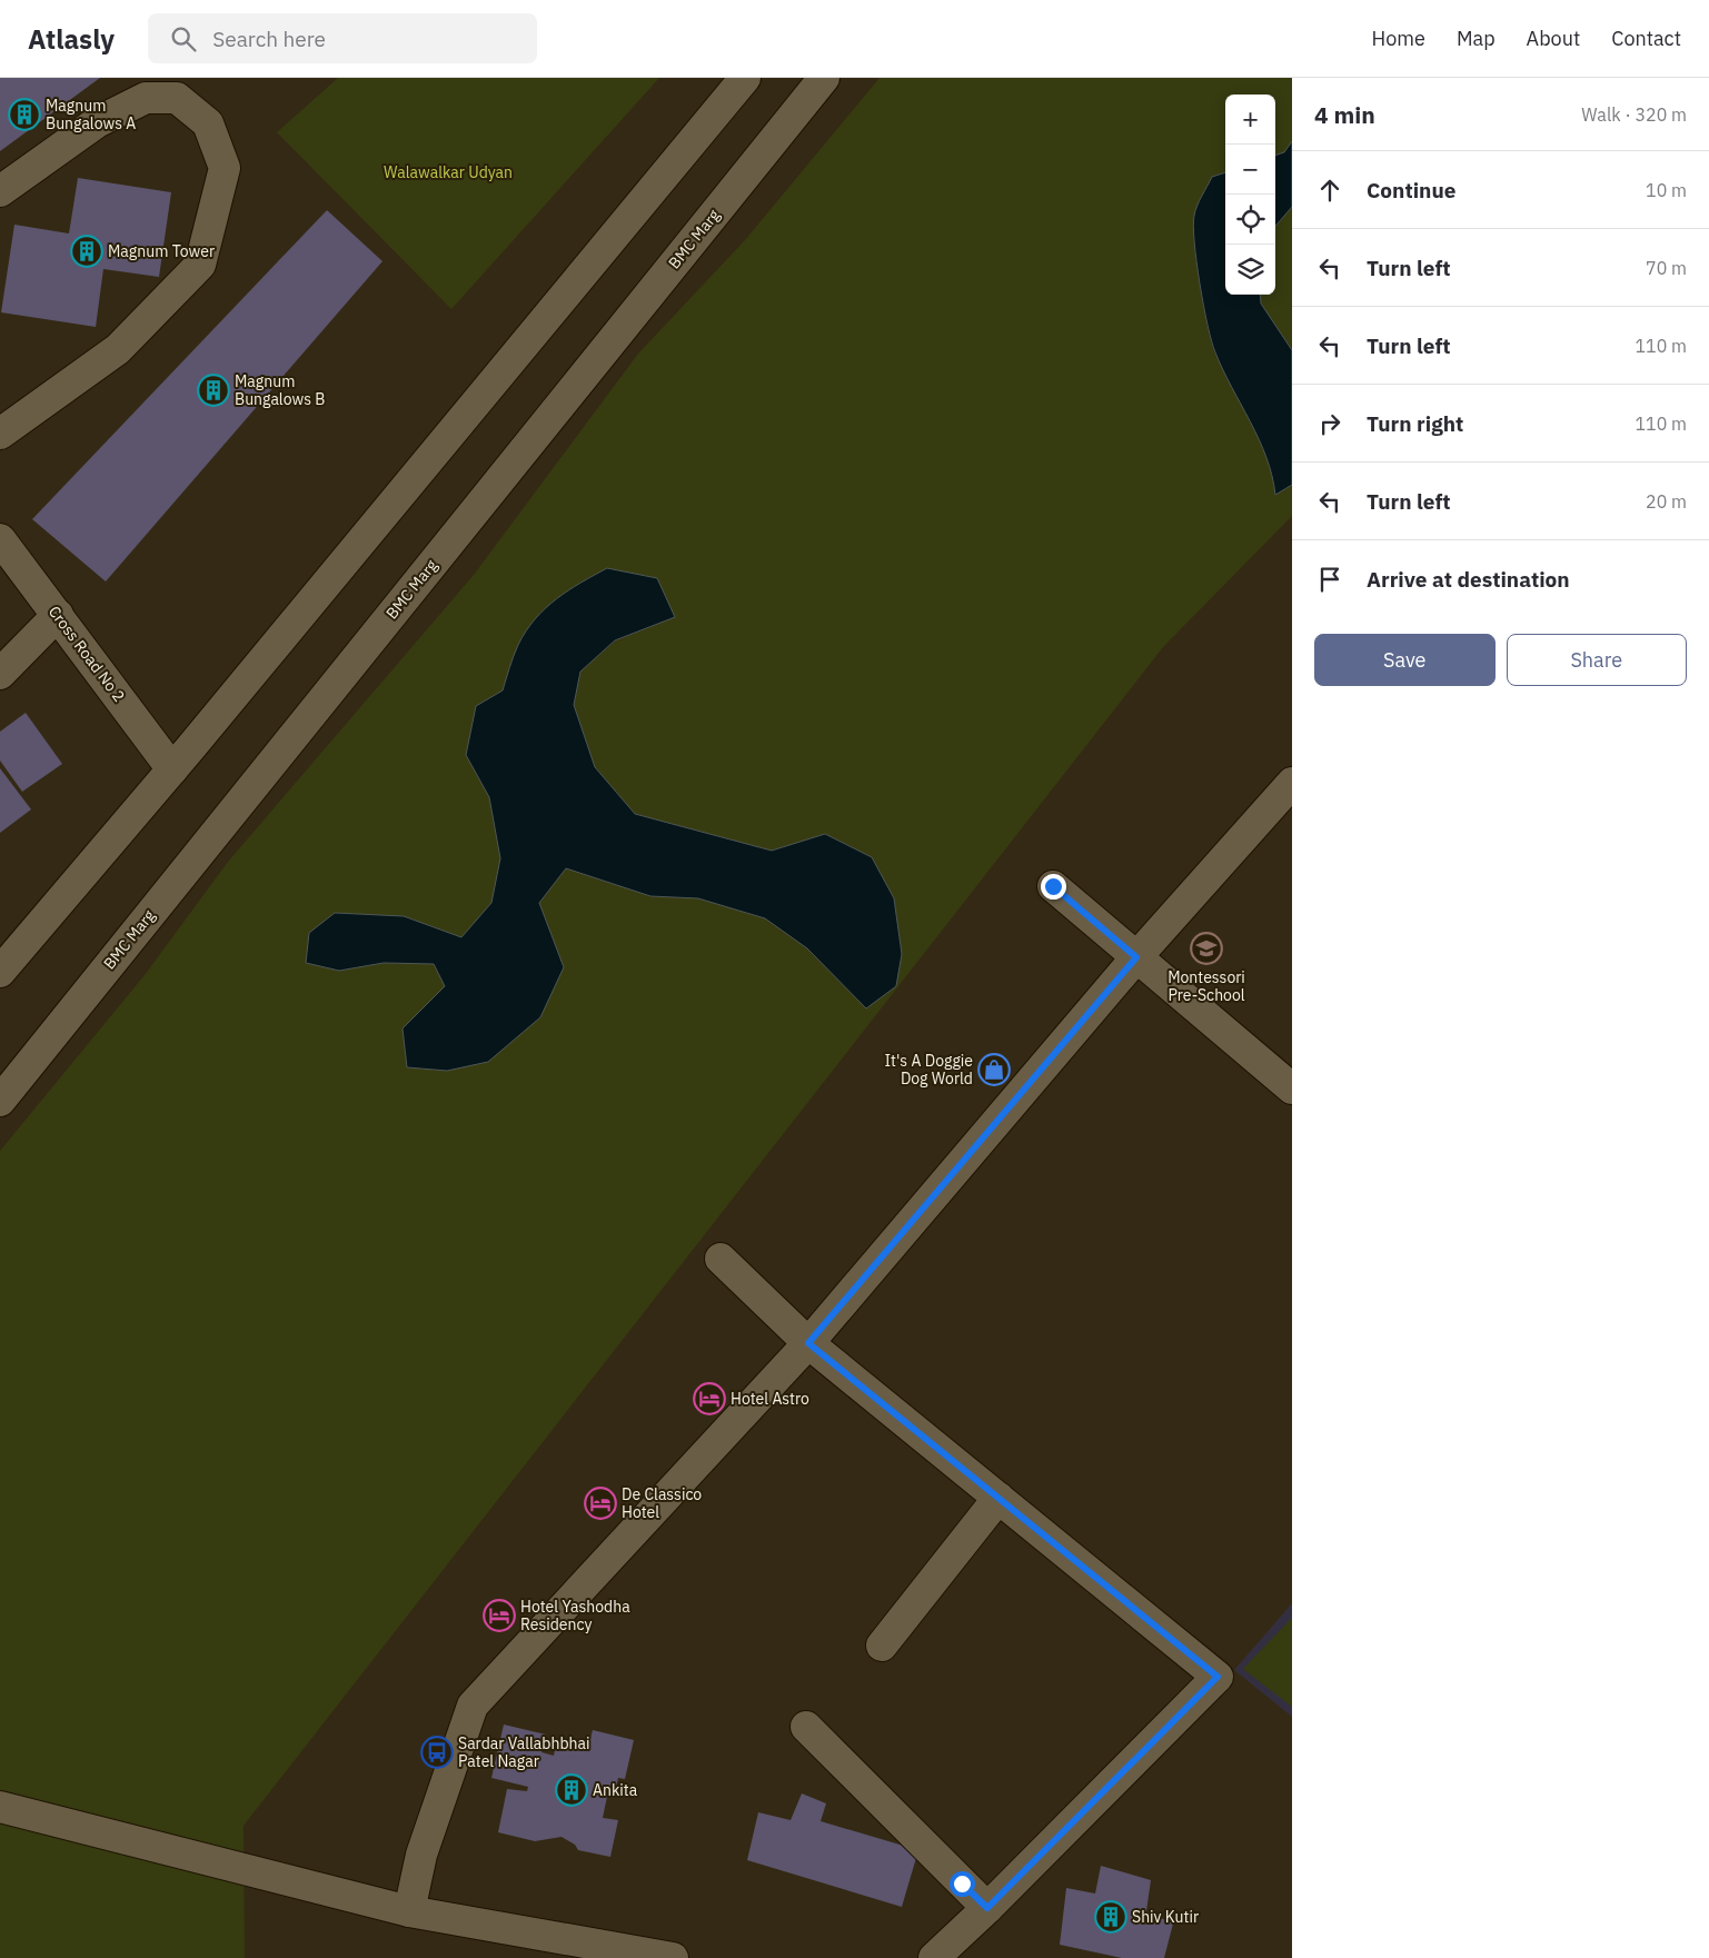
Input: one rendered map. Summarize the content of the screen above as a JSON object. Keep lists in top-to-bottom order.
{
  "streets": {
    "street": ["BMC Marg", "Cross Road No 2"]
  },
  "parks": ["Walawalkar Udyan"],
  "places": {
    "building": [
      "Magnum Bungalows A",
      "Magnum Tower",
      "Magnum Bungalows B",
      "Ankita",
      "Shiv Kutir"
    ],
    "school or university": ["Montessori Pre-School"],
    "shop": ["It's A Doggie Dog World"],
    "hotel": ["Hotel Astro", "De Classico Hotel", "Hotel Yashodha Residency"],
    "bus stop": ["Sardar Vallabhbhai Patel Nagar"]
  },
  "page": {
    "header": "Atlasly",
    "search": "Search here",
    "nav": [
      "Home",
      "Map",
      "About",
      "Contact"
    ],
    "heading": ["4 min", "Walk · 320 m"],
    "map_buttons": ["+", "−"],
    "list": [
      ["Continue", "10 m"],
      ["Turn left", "70 m"],
      ["Turn left", "110 m"],
      ["Turn right", "110 m"],
      ["Turn left", "20 m"],
      "Arrive at destination"
    ],
    "buttons": ["Save", "Share"]
  }
}
